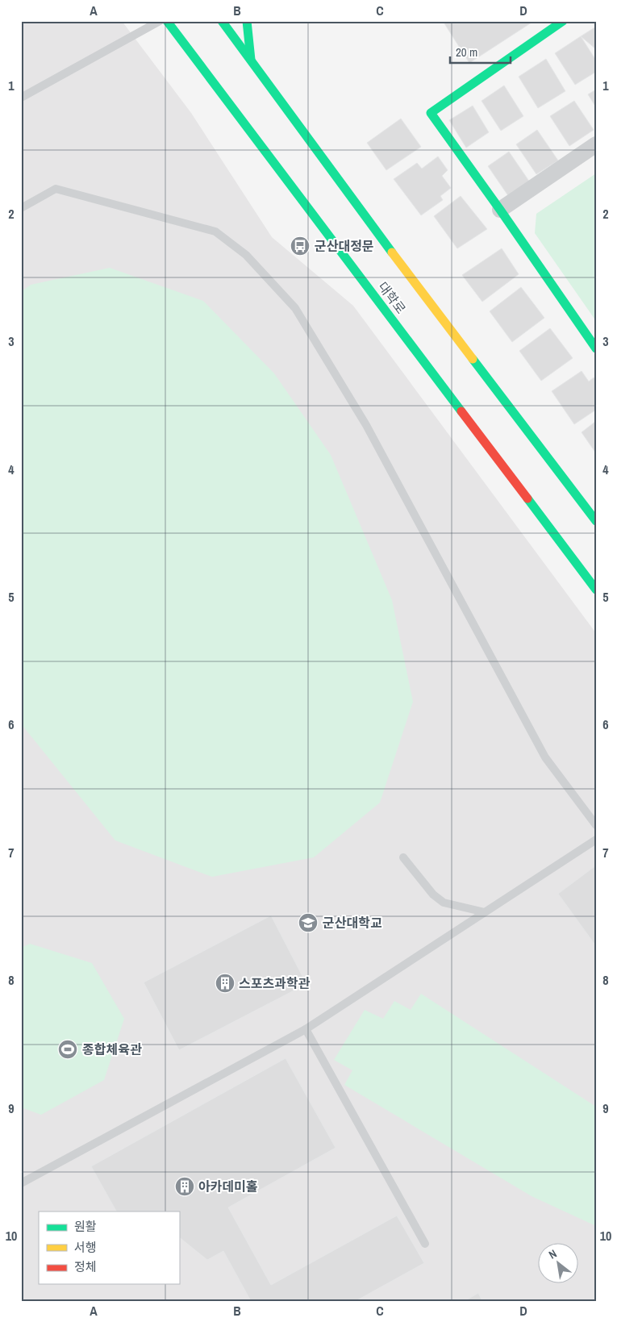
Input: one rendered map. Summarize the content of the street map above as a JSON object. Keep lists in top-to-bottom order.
{
  "streets": {
    "street": ["대학로"]
  },
  "places": {
    "bus stop": ["군산대정문"],
    "school or university": ["군산대학교"],
    "building": ["스포츠과학관", "아카데미홀"],
    "sports": ["종합체육관"]
  },
  "legend": ["원활", "서행", "정체"],
  "scale_bar": "20 m",
  "north": "top left",
  "grid": {
    "columns": [
      "A",
      "B",
      "C",
      "D"
    ],
    "rows": [
      "1",
      "2",
      "3",
      "4",
      "5",
      "6",
      "7",
      "8",
      "9",
      "10"
    ]
  }
}
